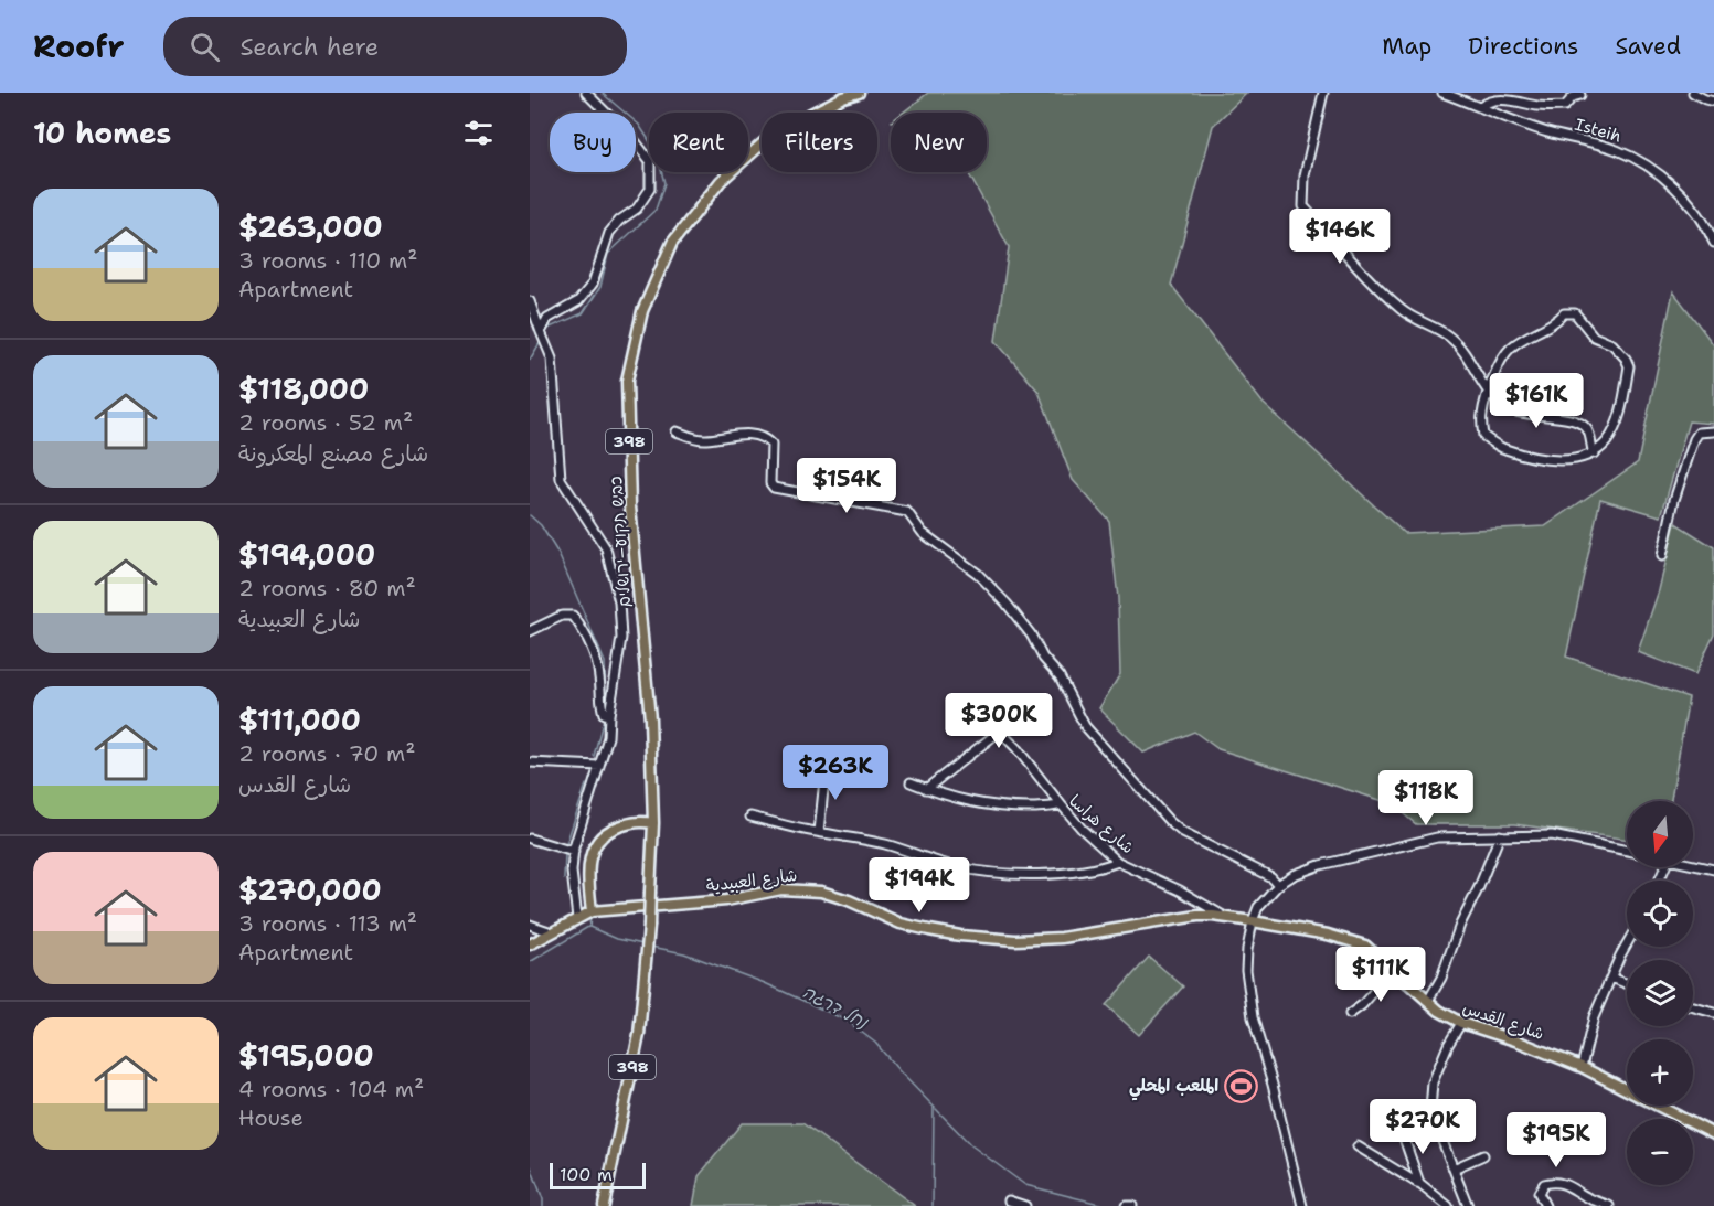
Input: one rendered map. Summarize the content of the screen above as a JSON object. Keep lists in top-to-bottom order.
{
  "streets": {
    "main road": [
      "398",
      "כביש תקוע–ירושלים",
      "شارع العبيدية",
      "شارع القدس"
    ],
    "street": ["Isteih", "شارع هراسا"]
  },
  "crossings": [
    ["شارع هراسا", "شارع العبيدية"],
    ["شارع العبيدية", "شارع القدس"]
  ],
  "water": ["נחל דרגה"],
  "places": {
    "sports": ["الملعب المحلي"]
  },
  "scale_bar": "100 m",
  "north": "bottom",
  "page": {
    "header": "Roofr",
    "search": "Search here",
    "nav": ["Map", "Directions", "Saved"],
    "heading": "10 homes",
    "chip": [
      "Buy",
      "Rent",
      "Filters",
      "New"
    ],
    "list": [
      {
        "name": "$263,000",
        "note": "3 rooms · 110 m² · Apartment"
      },
      {
        "name": "$118,000",
        "note": "2 rooms · 52 m² · شارع مصنع المعكرونة"
      },
      {
        "name": "$194,000",
        "note": "2 rooms · 80 m² · شارع العبيدية"
      },
      {
        "name": "$111,000",
        "note": "2 rooms · 70 m² · شارع القدس"
      },
      {
        "name": "$270,000",
        "note": "3 rooms · 113 m² · Apartment"
      },
      {
        "name": "$195,000",
        "note": "4 rooms · 104 m² · House"
      }
    ],
    "price": [
      "$146K",
      "$161K",
      "$154K",
      "$300K",
      "$263K",
      "$118K",
      "$194K",
      "$111K",
      "$270K",
      "$195K"
    ],
    "map_buttons": ["+", "−"],
    "scale": "100 m"
  }
}
